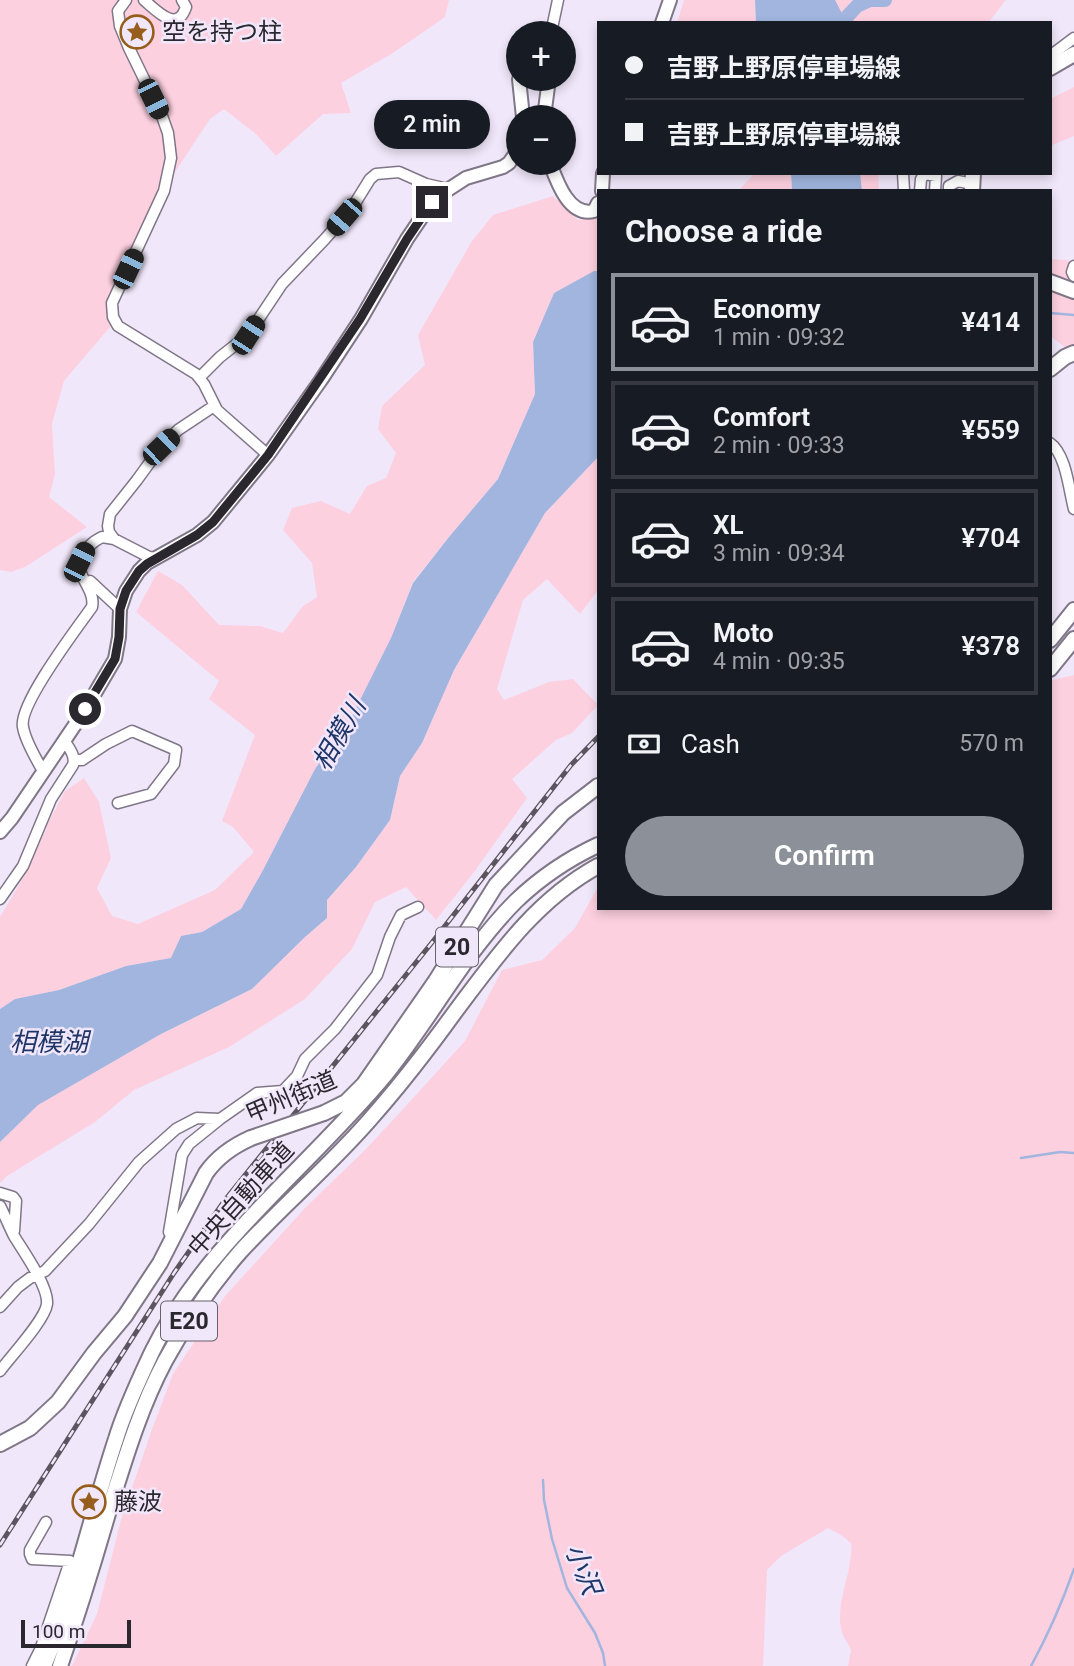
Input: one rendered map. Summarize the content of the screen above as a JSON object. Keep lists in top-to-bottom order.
{
  "streets": {
    "highway": [
      "20",
      "甲州街道",
      "中央自動車道",
      "E20"
    ]
  },
  "water": ["相模川", "相模湖", "小沢"],
  "places": {
    "place": ["空を持つ柱", "藤波"]
  },
  "scale_bar": "100 m",
  "page": {
    "map_buttons": ["+", "−"],
    "banner": ["吉野上野原停車場線", "吉野上野原停車場線"],
    "bubble": "2 min",
    "heading": "Choose a ride",
    "list": [
      {
        "name": "Economy",
        "note": "1 min · 09:32",
        "value": "¥414"
      },
      {
        "name": "Comfort",
        "note": "2 min · 09:33",
        "value": "¥559"
      },
      {
        "name": "XL",
        "note": "3 min · 09:34",
        "value": "¥704"
      },
      {
        "name": "Moto",
        "note": "4 min · 09:35",
        "value": "¥378"
      }
    ],
    "pay": ["Cash", "570 m"],
    "buttons": "Confirm",
    "scale": "100 m"
  }
}
